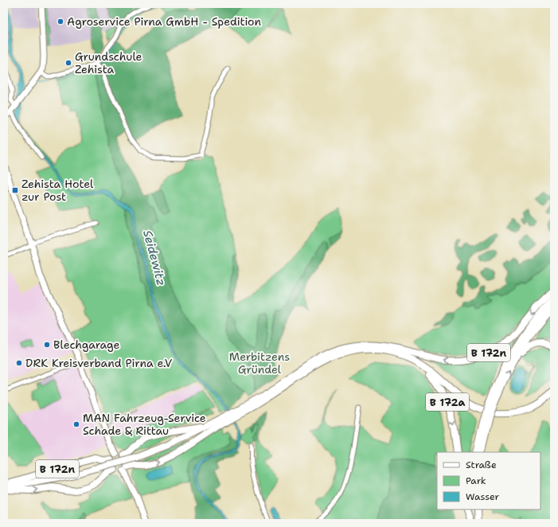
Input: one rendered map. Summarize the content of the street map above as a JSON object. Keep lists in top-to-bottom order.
{
  "streets": {
    "highway": ["B 172n", "B 172a"]
  },
  "crossings": [
    ["B 172n", "B 172a"]
  ],
  "water": ["Seidewitz"],
  "parks": ["Merbitzens Gründel"],
  "places": {
    "other": [
      "Agroservice Pirna GmbH - Spedition",
      "Grundschule Zehista",
      "Blechgarage",
      "DRK Kreisverband Pirna e.V",
      "MAN Fahrzeug-Service Schade & Rittau"
    ],
    "transit": ["Zehista Hotel zur Post"]
  },
  "legend": ["Straße", "Park", "Wasser"]
}
